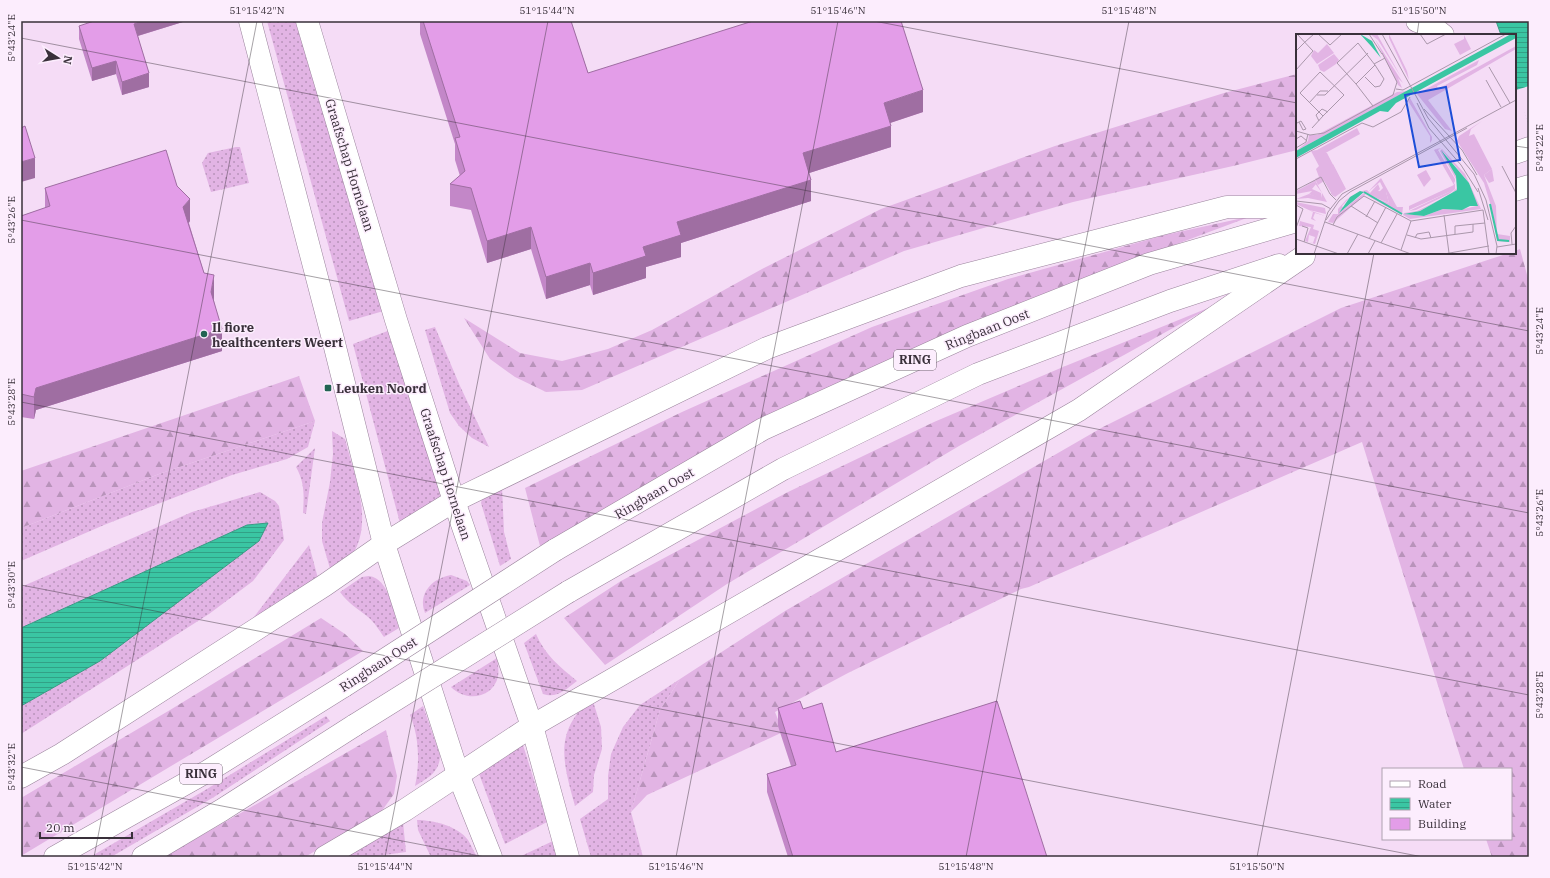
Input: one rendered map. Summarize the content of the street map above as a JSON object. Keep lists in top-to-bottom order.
{
  "streets": {
    "main road": ["Graafschap Hornelaan", "Ringbaan Oost", "RING"]
  },
  "places": {
    "other": ["Il fiore healthcenters Weert"],
    "transit": ["Leuken Noord"]
  },
  "legend": ["Road", "Water", "Building"],
  "scale_bar": "20 m",
  "north": "right",
  "coordinates": [
    "51°15'42\"N",
    "51°15'44\"N",
    "51°15'46\"N",
    "51°15'48\"N",
    "51°15'50\"N",
    "5°43'24\"E",
    "5°43'22\"E",
    "5°43'26\"E",
    "5°43'28\"E",
    "5°43'30\"E",
    "5°43'32\"E"
  ]
}
